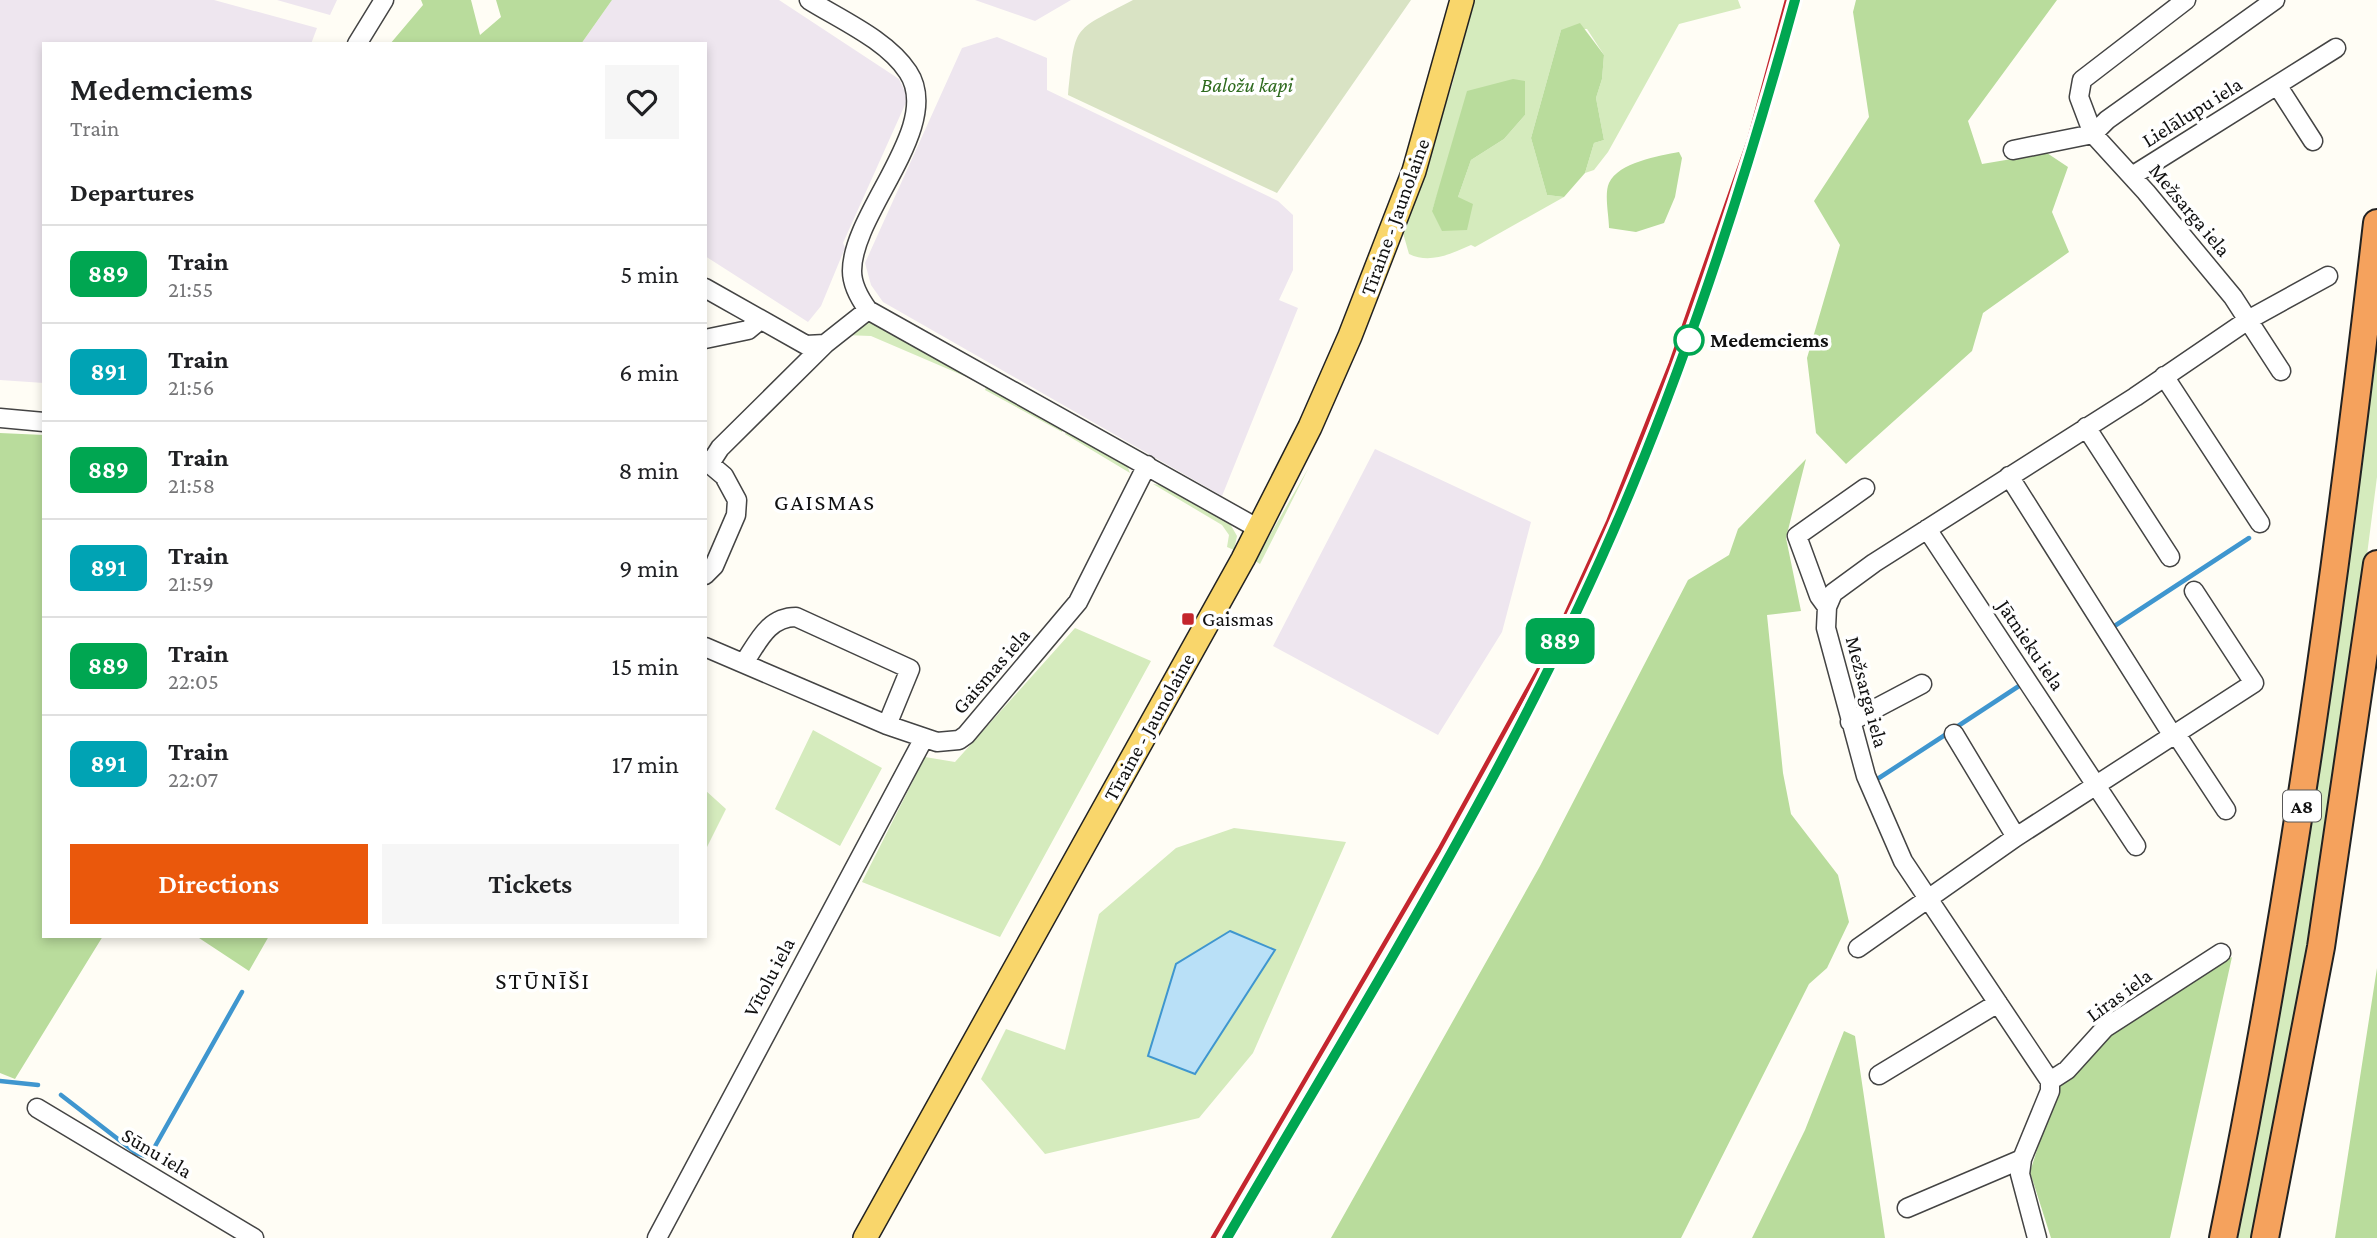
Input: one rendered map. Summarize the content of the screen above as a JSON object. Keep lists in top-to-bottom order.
{
  "streets": {
    "highway": ["A8"],
    "main road": ["Tīraine - Jaunolaine"],
    "street": [
      "Lielālupu iela",
      "Mežsarga iela",
      "Jātnieku iela",
      "Gaismas iela",
      "Vītolu iela",
      "Liras iela",
      "Sūnu iela"
    ]
  },
  "crossings": [
    ["Lielālupu iela", "Mežsarga iela"],
    ["Mežsarga iela", "Liras iela"],
    ["Gaismas iela", "Vītolu iela"]
  ],
  "districts": ["GAISMAS", "STŪNĪŠI"],
  "parks": ["Baložu kapi"],
  "places": {
    "other": ["Medemciems"],
    "transit": ["Gaismas"]
  },
  "page": {
    "on_map": "889",
    "heading": [
      ["Medemciems", "Train"],
      "Departures"
    ],
    "list": [
      {
        "mark": "889",
        "name": "Train",
        "note": "21:55",
        "value": "5 min"
      },
      {
        "mark": "891",
        "name": "Train",
        "note": "21:56",
        "value": "6 min"
      },
      {
        "mark": "889",
        "name": "Train",
        "note": "21:58",
        "value": "8 min"
      },
      {
        "mark": "891",
        "name": "Train",
        "note": "21:59",
        "value": "9 min"
      },
      {
        "mark": "889",
        "name": "Train",
        "note": "22:05",
        "value": "15 min"
      },
      {
        "mark": "891",
        "name": "Train",
        "note": "22:07",
        "value": "17 min"
      }
    ],
    "buttons": ["Directions", "Tickets"]
  }
}
